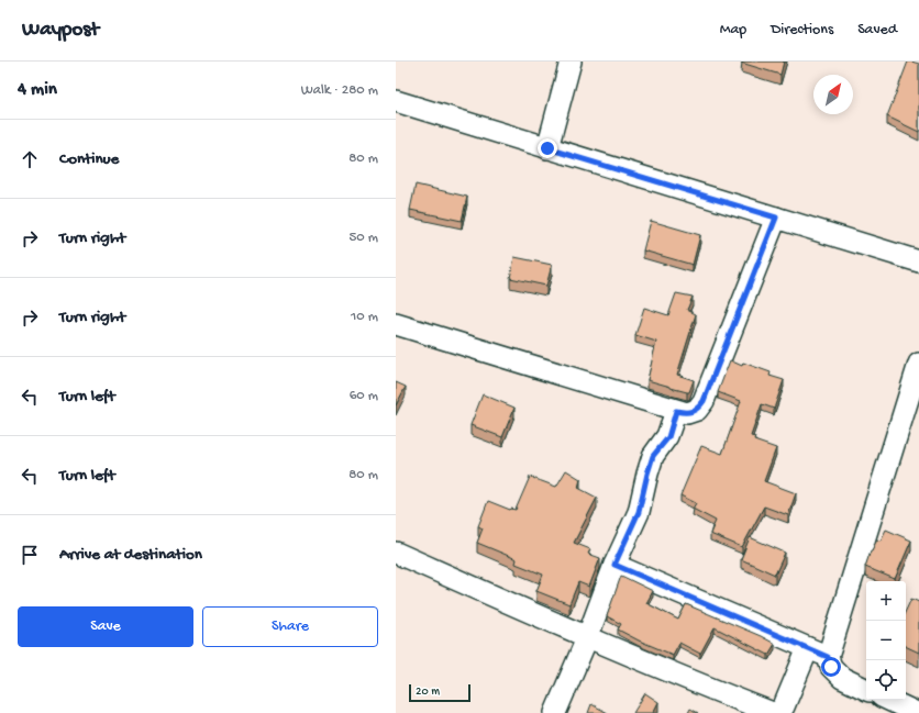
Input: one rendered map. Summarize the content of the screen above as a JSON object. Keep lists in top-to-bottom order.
{
  "scale_bar": "20 m",
  "north": "top right",
  "page": {
    "header": "Waypost",
    "nav": ["Map", "Directions", "Saved"],
    "heading": ["4 min", "Walk · 280 m"],
    "list": [
      ["Continue", "80 m"],
      ["Turn right", "50 m"],
      ["Turn right", "10 m"],
      ["Turn left", "60 m"],
      ["Turn left", "80 m"],
      "Arrive at destination"
    ],
    "map_buttons": ["+", "−"],
    "buttons": ["Save", "Share"],
    "scale": "20 m"
  }
}
